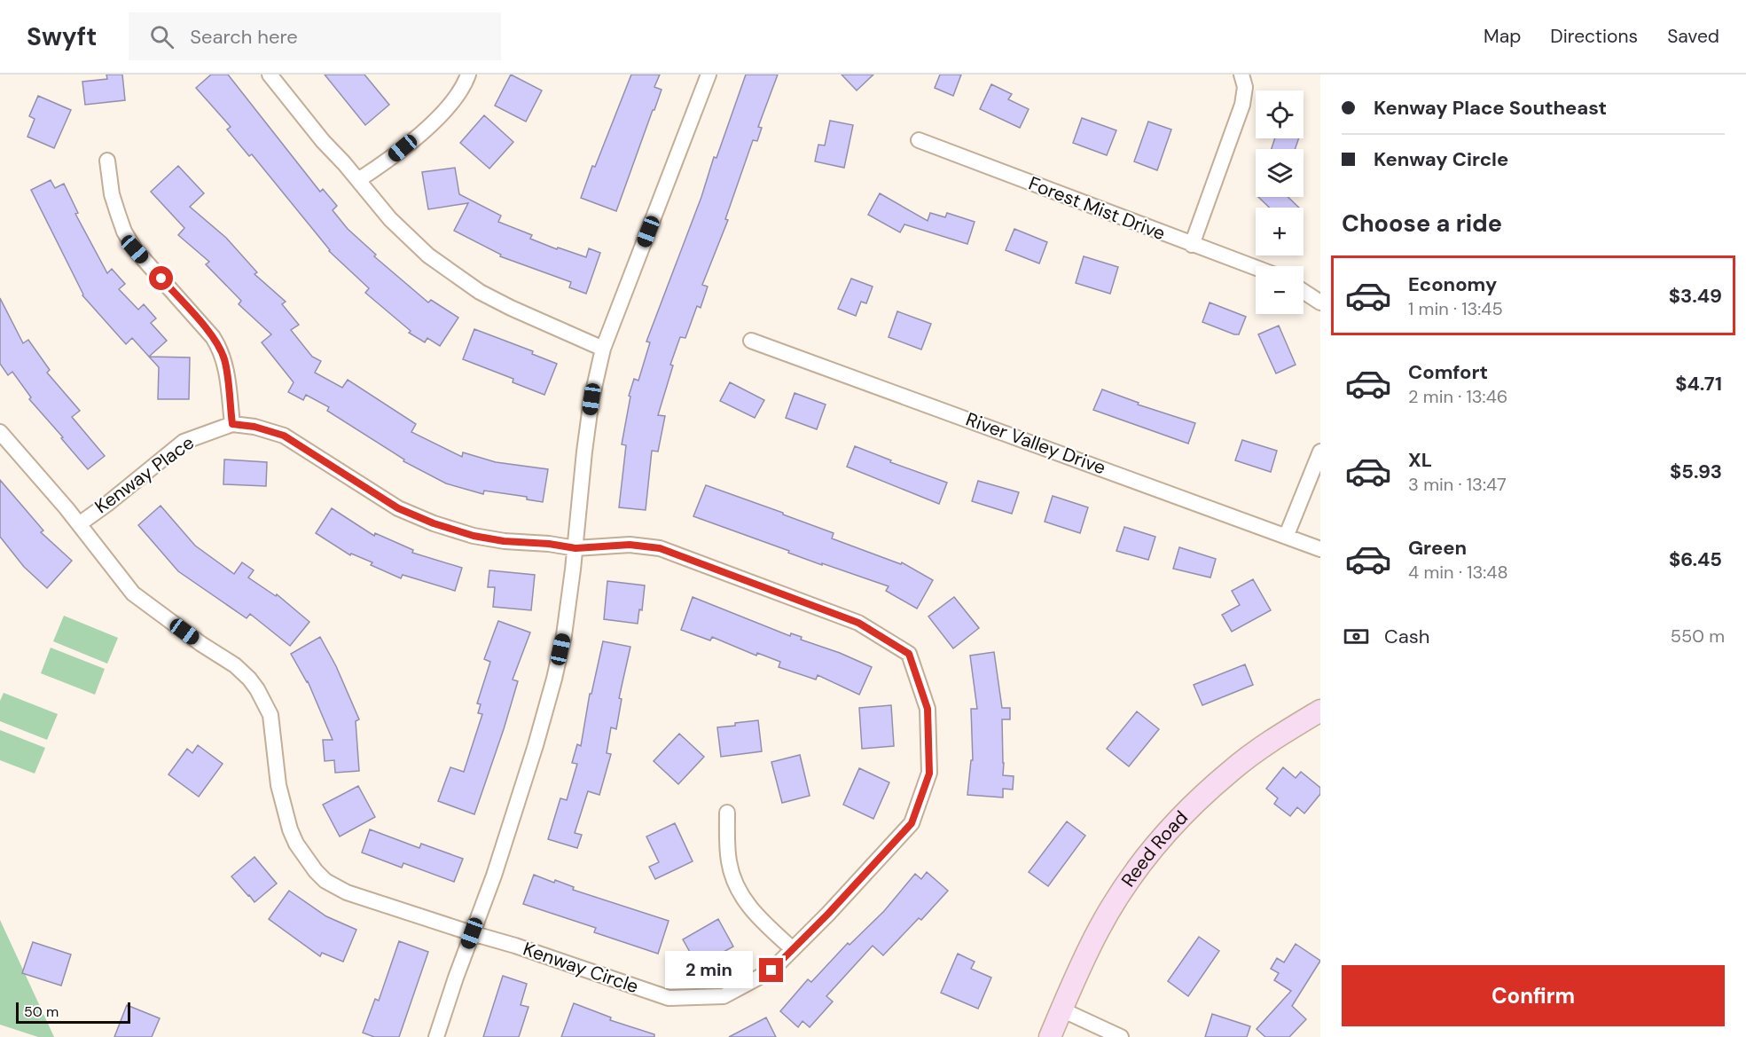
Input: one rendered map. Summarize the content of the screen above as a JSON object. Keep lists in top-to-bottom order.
{
  "streets": {
    "street": [
      "Forest Mist Drive",
      "River Valley Drive",
      "Kenway Place",
      "Reed Road",
      "Kenway Circle"
    ]
  },
  "crossings": [
    ["Kenway Place", "Kenway Circle"]
  ],
  "scale_bar": "50 m",
  "page": {
    "header": "Swyft",
    "search": "Search here",
    "nav": ["Map", "Directions", "Saved"],
    "banner": ["Kenway Place Southeast", "Kenway Circle"],
    "map_buttons": ["+", "−"],
    "heading": "Choose a ride",
    "list": [
      {
        "name": "Economy",
        "note": "1 min · 13:45",
        "value": "$3.49"
      },
      {
        "name": "Comfort",
        "note": "2 min · 13:46",
        "value": "$4.71"
      },
      {
        "name": "XL",
        "note": "3 min · 13:47",
        "value": "$5.93"
      },
      {
        "name": "Green",
        "note": "4 min · 13:48",
        "value": "$6.45"
      }
    ],
    "pay": ["Cash", "550 m"],
    "bubble": "2 min",
    "buttons": "Confirm",
    "scale": "50 m"
  }
}
